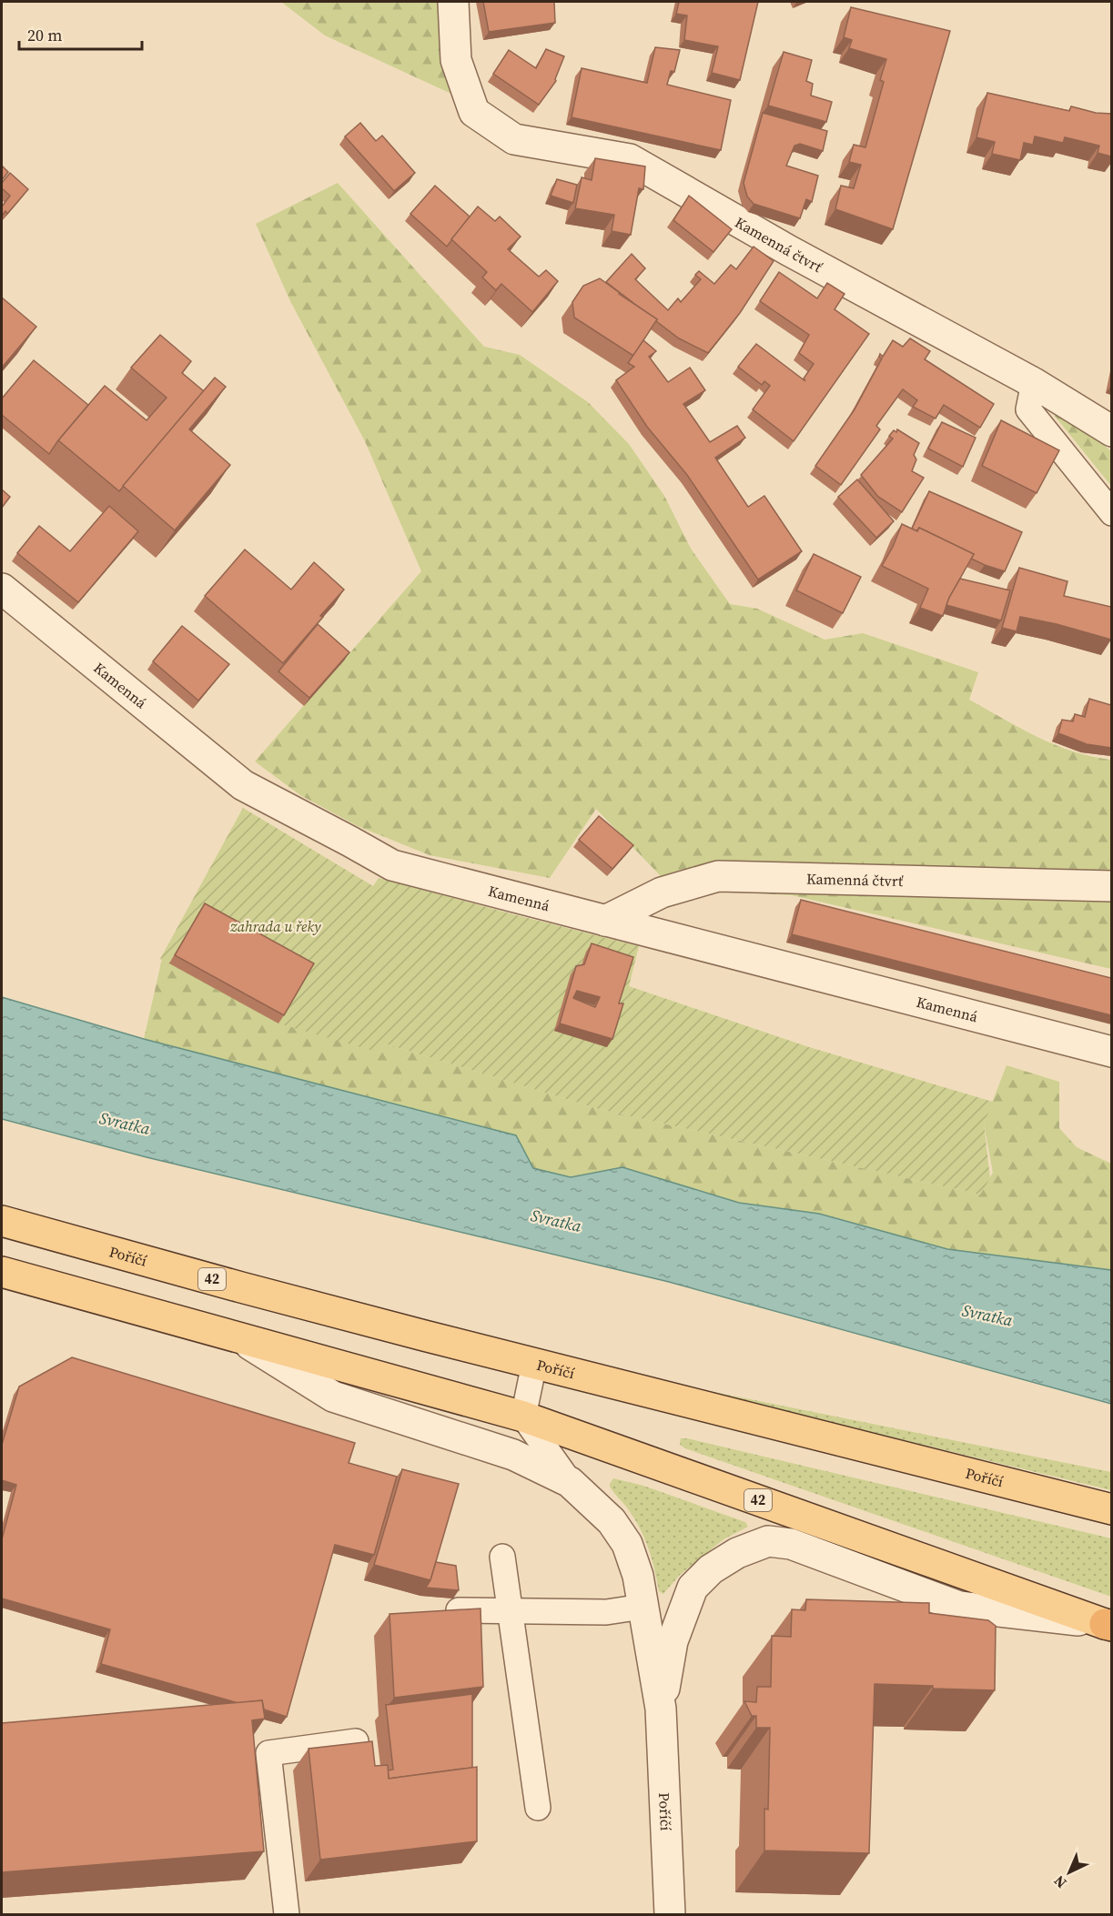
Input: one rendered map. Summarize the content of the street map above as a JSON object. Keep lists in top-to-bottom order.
{
  "streets": {
    "main road": ["Poříčí", "42"],
    "street": ["Kamenná čtvrť", "Kamenná"]
  },
  "crossings": [
    ["Kamenná čtvrť", "Kamenná"]
  ],
  "water": ["Svratka"],
  "parks": ["zahrada u řeky"],
  "scale_bar": "20 m",
  "north": "bottom left"
}
